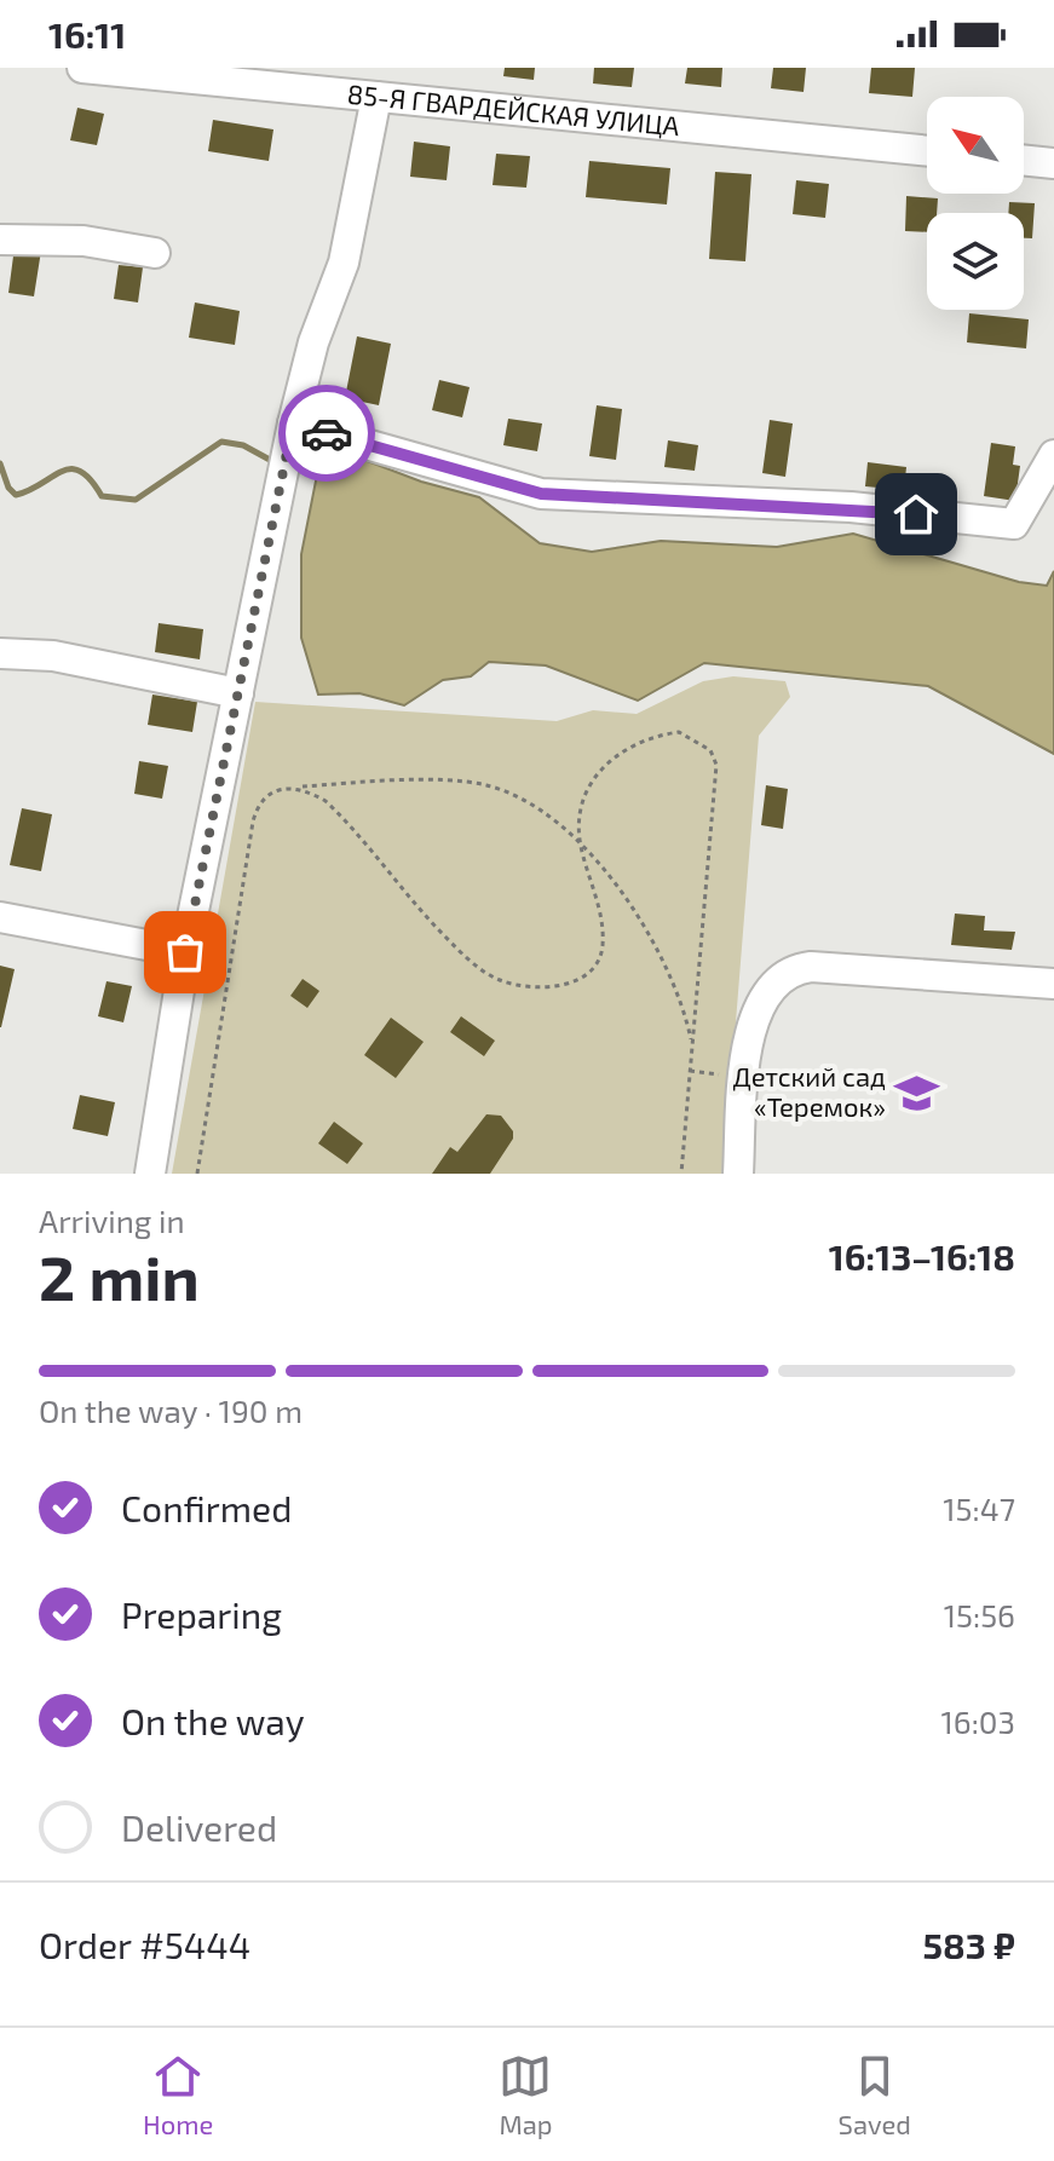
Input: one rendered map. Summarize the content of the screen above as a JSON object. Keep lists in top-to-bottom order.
{
  "streets": {
    "street": ["85-Я ГВАРДЕЙСКАЯ УЛИЦА"]
  },
  "places": {
    "school or university": ["Детский сад «Теремок»"]
  },
  "north": "top left",
  "page": {
    "status": "16:11",
    "heading": ["2 min", "Arriving in", "16:13–16:18"],
    "panel": ["Order #5444", "583 ₽"],
    "bar": "On the way · 190 m",
    "list": [
      ["Confirmed", "15:47"],
      ["Preparing", "15:56"],
      ["On the way", "16:03"],
      "Delivered"
    ],
    "tabs": ["Home", "Map", "Saved"]
  }
}
